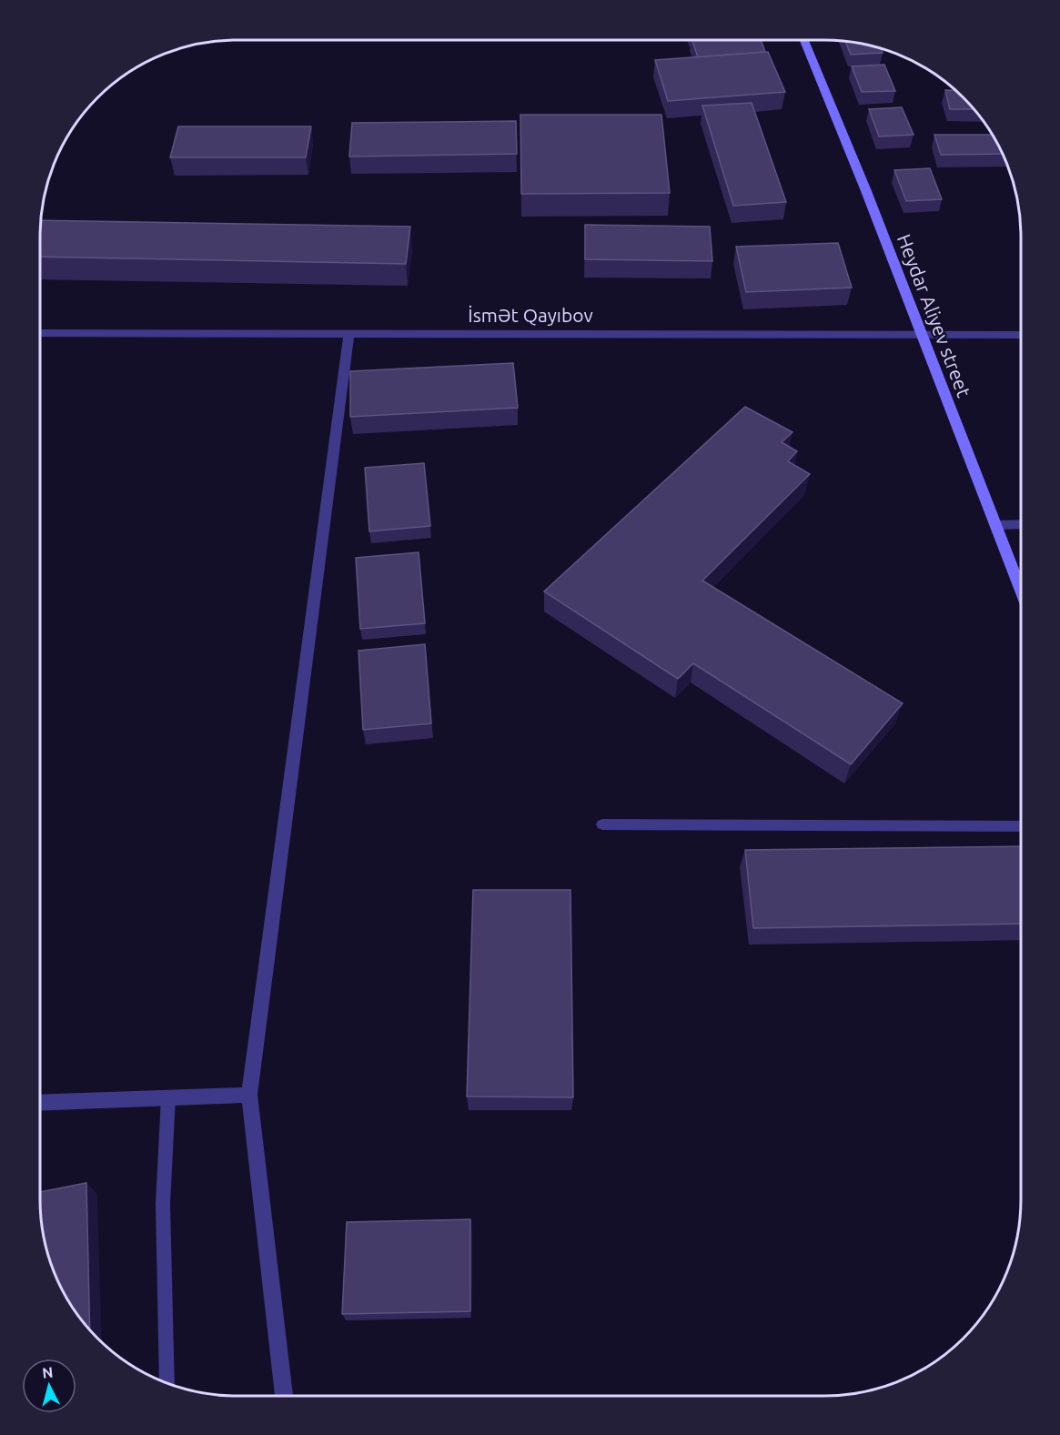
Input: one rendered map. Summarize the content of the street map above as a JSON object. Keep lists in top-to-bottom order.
{
  "streets": {
    "main road": ["Heydar Aliyev street"],
    "street": ["İsmət Qayıbov"]
  },
  "crossings": [
    ["İsmət Qayıbov", "Heydar Aliyev street"]
  ],
  "north": "top"
}
